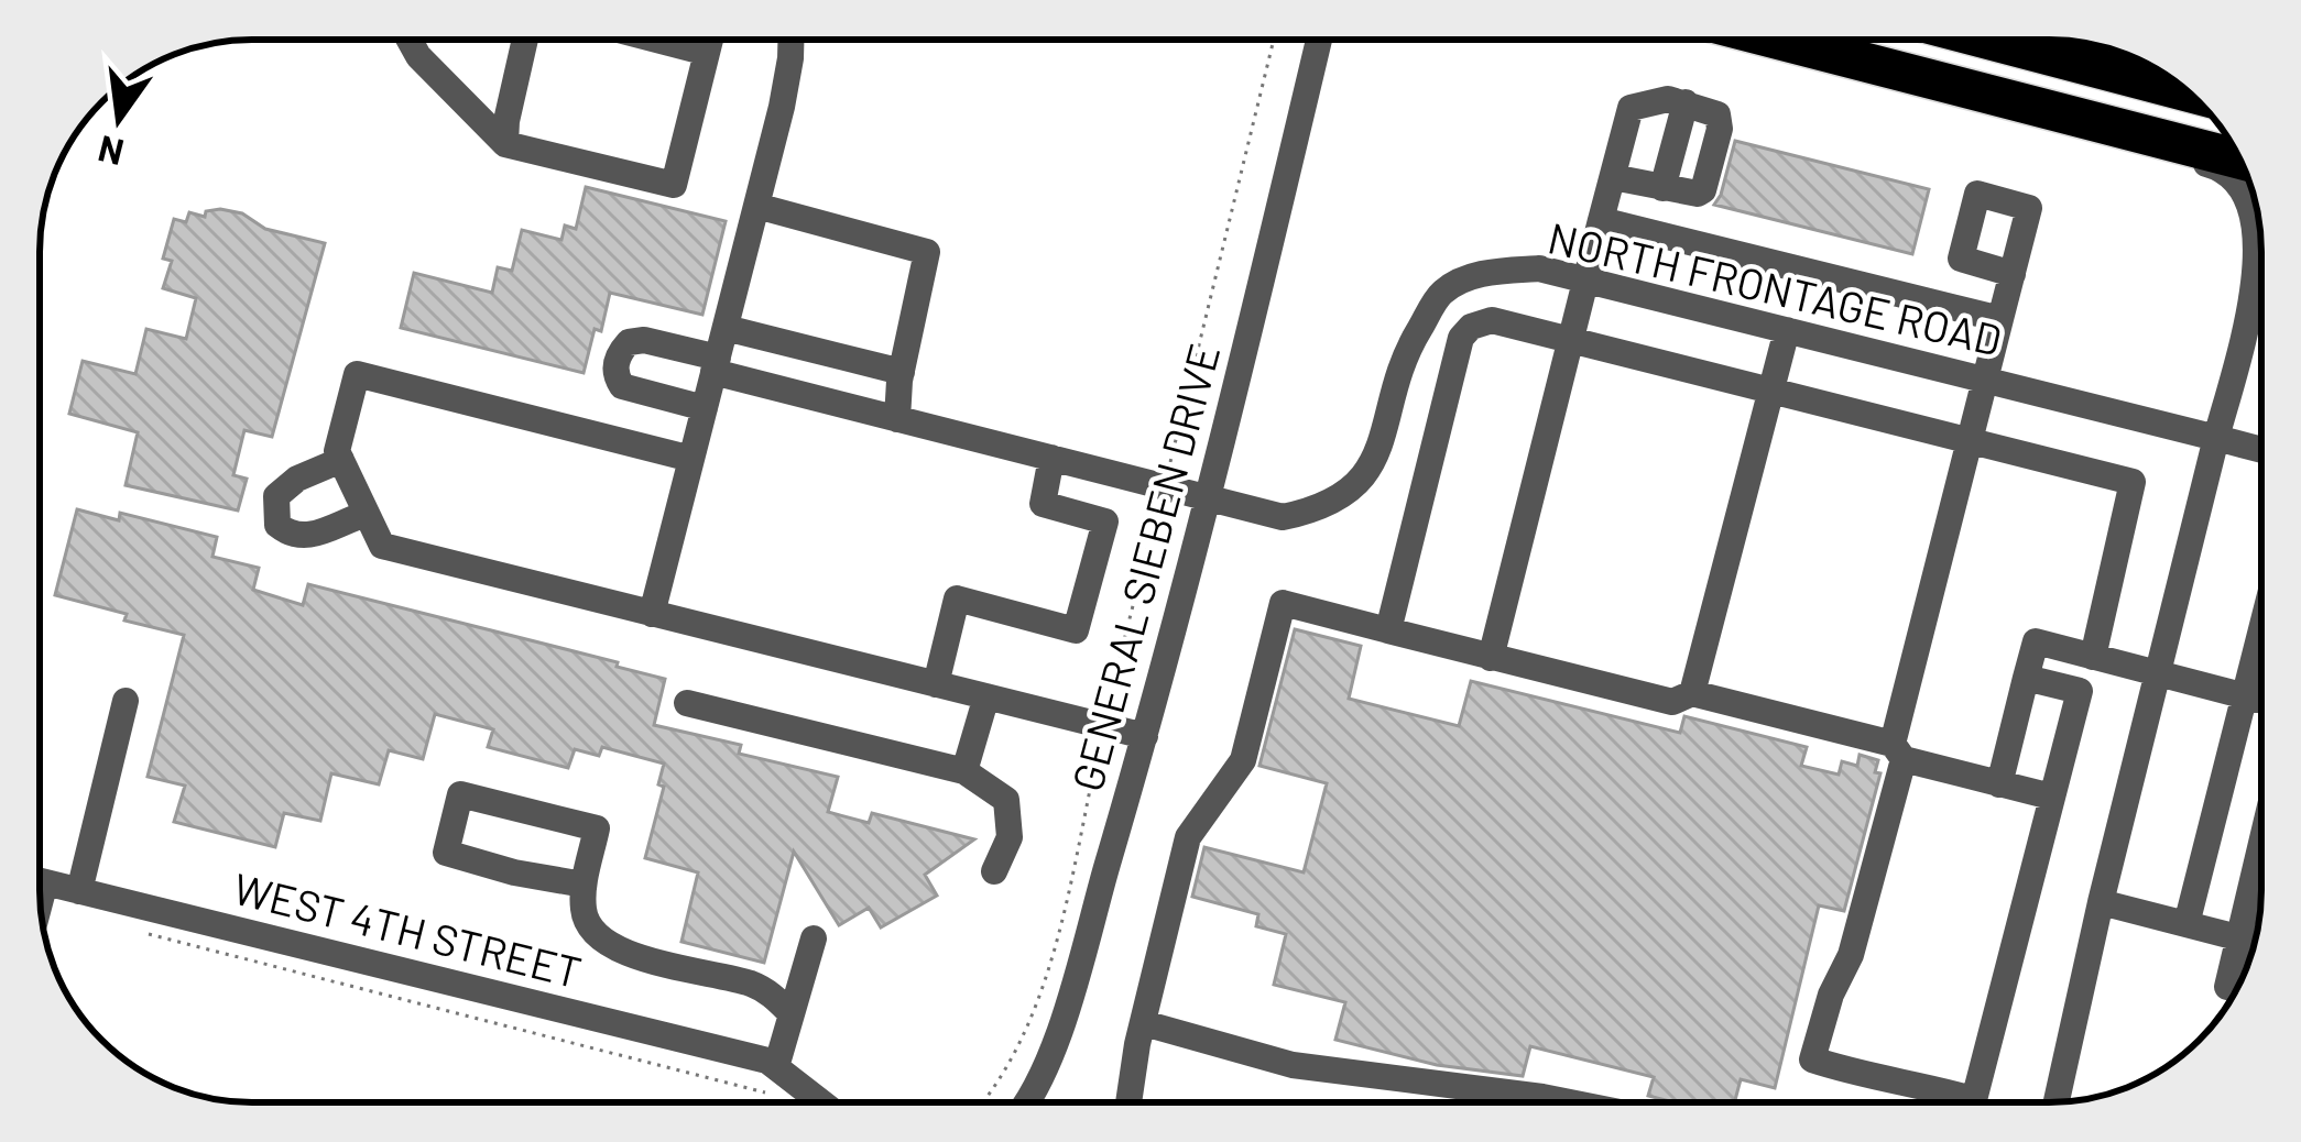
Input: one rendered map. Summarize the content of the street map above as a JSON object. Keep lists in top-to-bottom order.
{
  "streets": {
    "street": ["NORTH FRONTAGE ROAD", "GENERAL SIEBEN DRIVE", "WEST 4TH STREET"]
  },
  "crossings": [
    ["NORTH FRONTAGE ROAD", "GENERAL SIEBEN DRIVE"]
  ],
  "north": "bottom"
}
